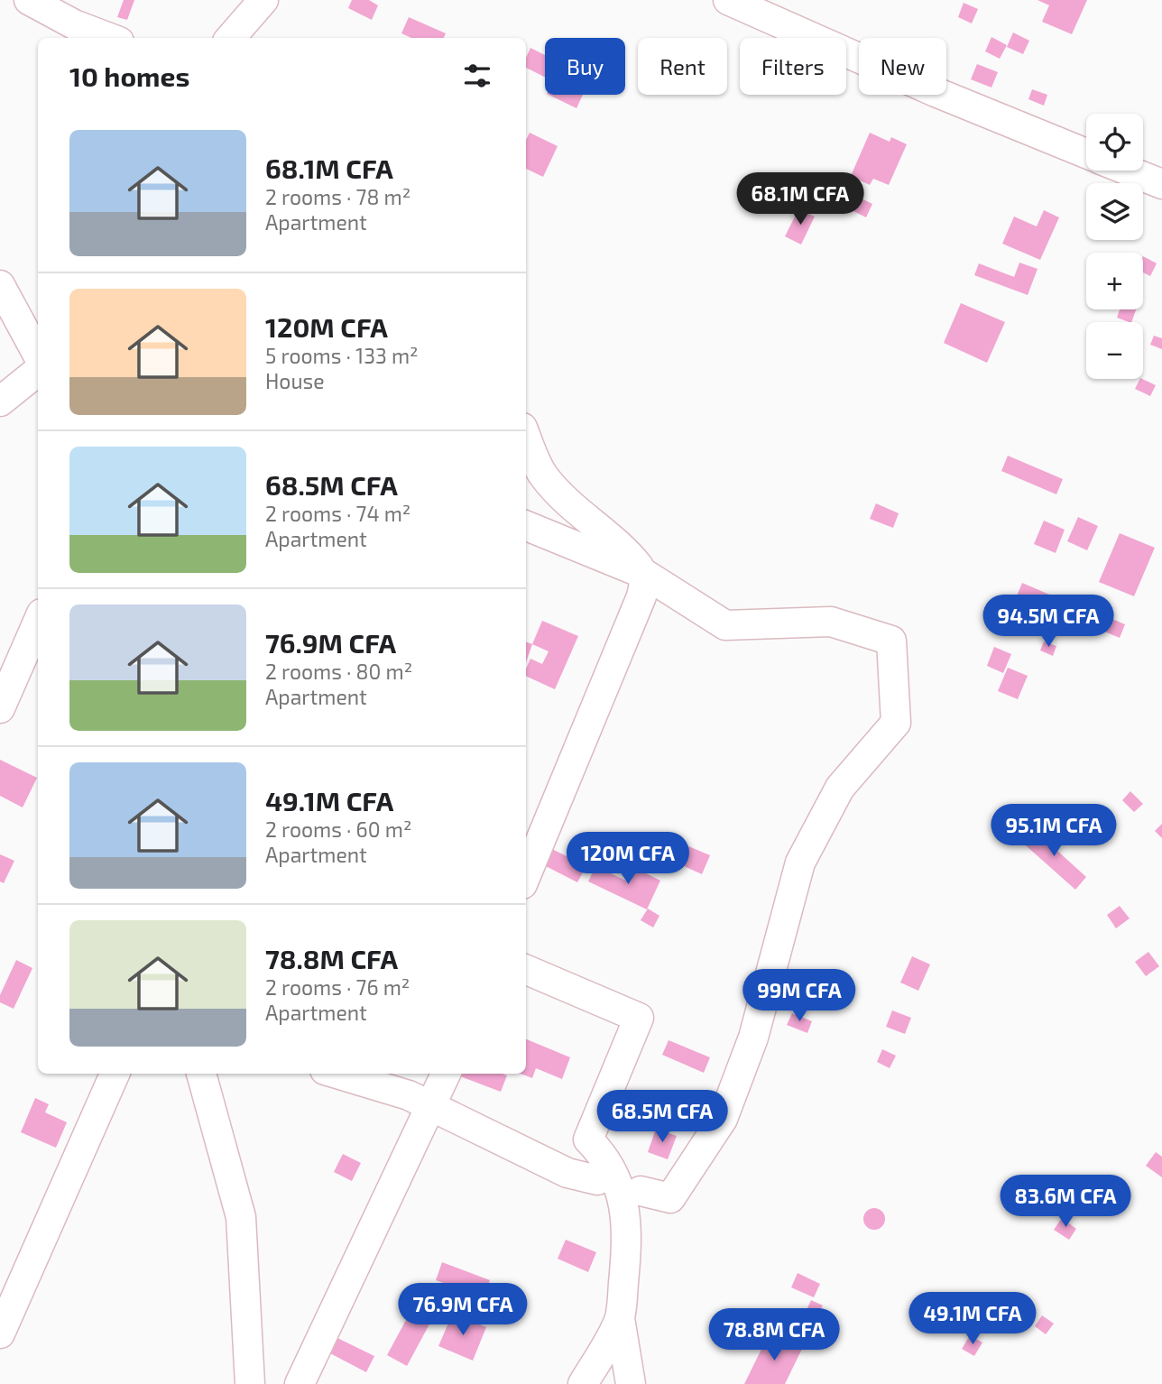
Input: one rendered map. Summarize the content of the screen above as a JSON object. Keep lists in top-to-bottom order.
{
  "page": {
    "chip": [
      "Buy",
      "Rent",
      "Filters",
      "New"
    ],
    "heading": "10 homes",
    "map_buttons": ["+", "−"],
    "list": [
      {
        "name": "68.1M CFA",
        "note": "2 rooms · 78 m² · Apartment"
      },
      {
        "name": "120M CFA",
        "note": "5 rooms · 133 m² · House"
      },
      {
        "name": "68.5M CFA",
        "note": "2 rooms · 74 m² · Apartment"
      },
      {
        "name": "76.9M CFA",
        "note": "2 rooms · 80 m² · Apartment"
      },
      {
        "name": "49.1M CFA",
        "note": "2 rooms · 60 m² · Apartment"
      },
      {
        "name": "78.8M CFA",
        "note": "2 rooms · 76 m² · Apartment"
      }
    ],
    "price": [
      "68.1M CFA",
      "94.5M CFA",
      "95.1M CFA",
      "120M CFA",
      "99M CFA",
      "68.5M CFA",
      "83.6M CFA",
      "76.9M CFA",
      "49.1M CFA",
      "78.8M CFA"
    ]
  }
}
